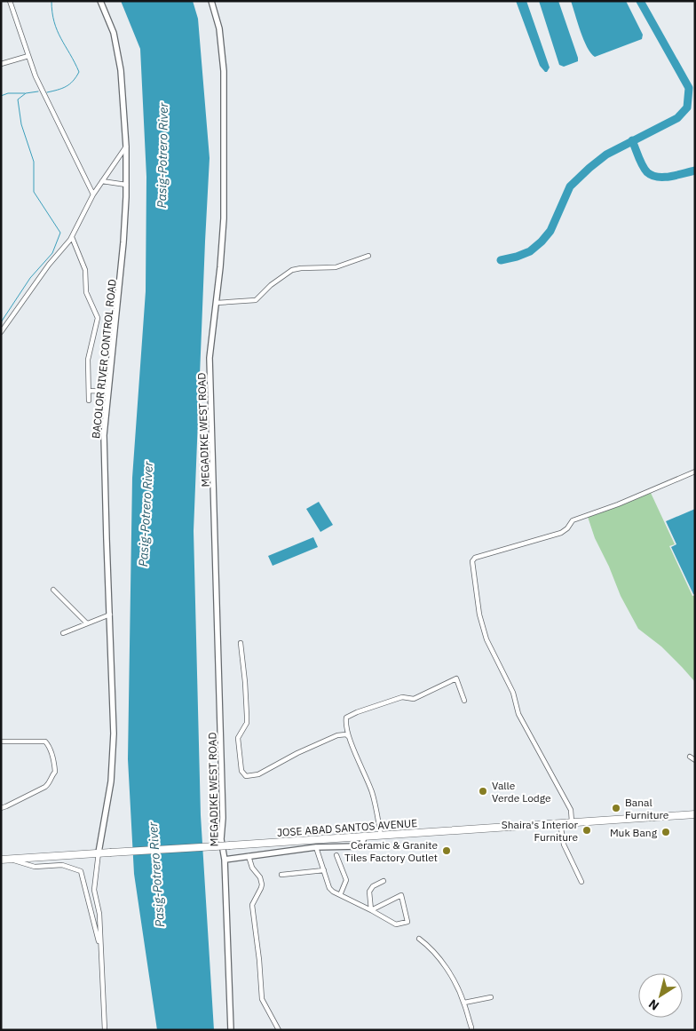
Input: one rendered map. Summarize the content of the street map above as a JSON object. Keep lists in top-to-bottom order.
{
  "streets": {
    "highway": ["JOSE ABAD SANTOS AVENUE"],
    "street": ["BACOLOR RIVER CONTROL ROAD", "MEGADIKE WEST ROAD"]
  },
  "crossings": [
    ["BACOLOR RIVER CONTROL ROAD", "JOSE ABAD SANTOS AVENUE"],
    ["MEGADIKE WEST ROAD", "JOSE ABAD SANTOS AVENUE"]
  ],
  "water": ["Pasig-Potrero River"],
  "places": [
    "Valle Verde Lodge",
    "Banal Furniture",
    "Shaira's Interior Furniture",
    "Muk Bang",
    "Ceramic & Granite Tiles Factory Outlet"
  ],
  "north": "bottom left"
}
